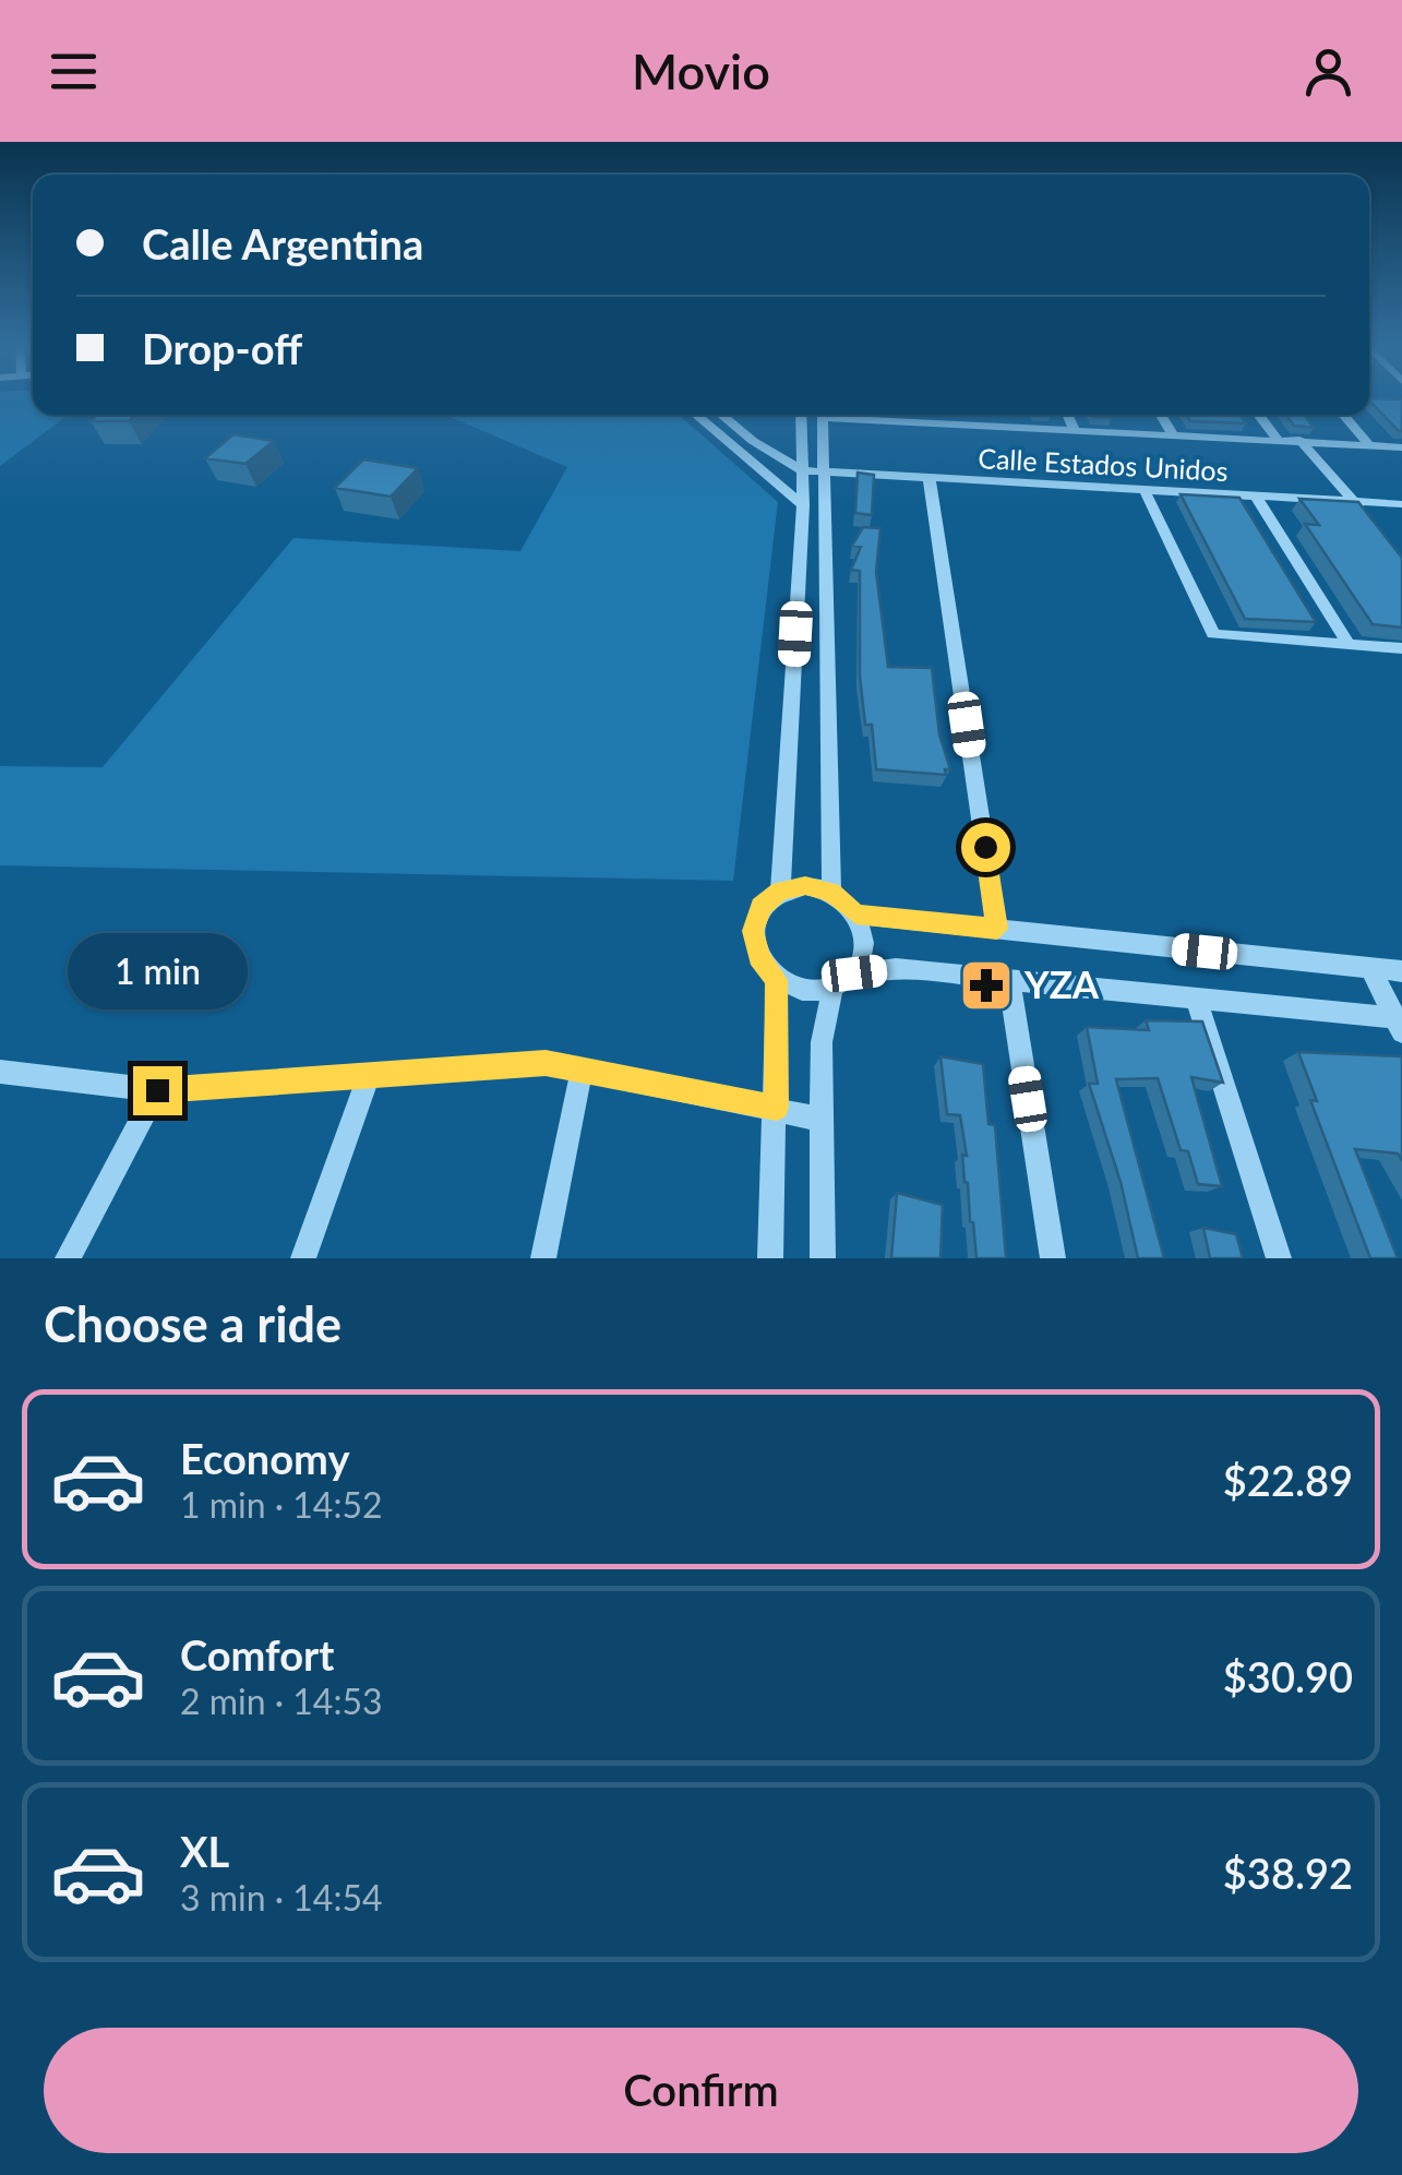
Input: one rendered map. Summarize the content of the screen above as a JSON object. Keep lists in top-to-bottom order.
{
  "streets": {
    "street": ["Calle Estados Unidos"]
  },
  "places": {
    "pharmacy": ["YZA"]
  },
  "page": {
    "header": "Movio",
    "banner": ["Calle Argentina", "Drop-off"],
    "bubble": "1 min",
    "heading": "Choose a ride",
    "list": [
      {
        "name": "Economy",
        "note": "1 min · 14:52",
        "value": "$22.89"
      },
      {
        "name": "Comfort",
        "note": "2 min · 14:53",
        "value": "$30.90"
      },
      {
        "name": "XL",
        "note": "3 min · 14:54",
        "value": "$38.92"
      }
    ],
    "buttons": "Confirm"
  }
}
